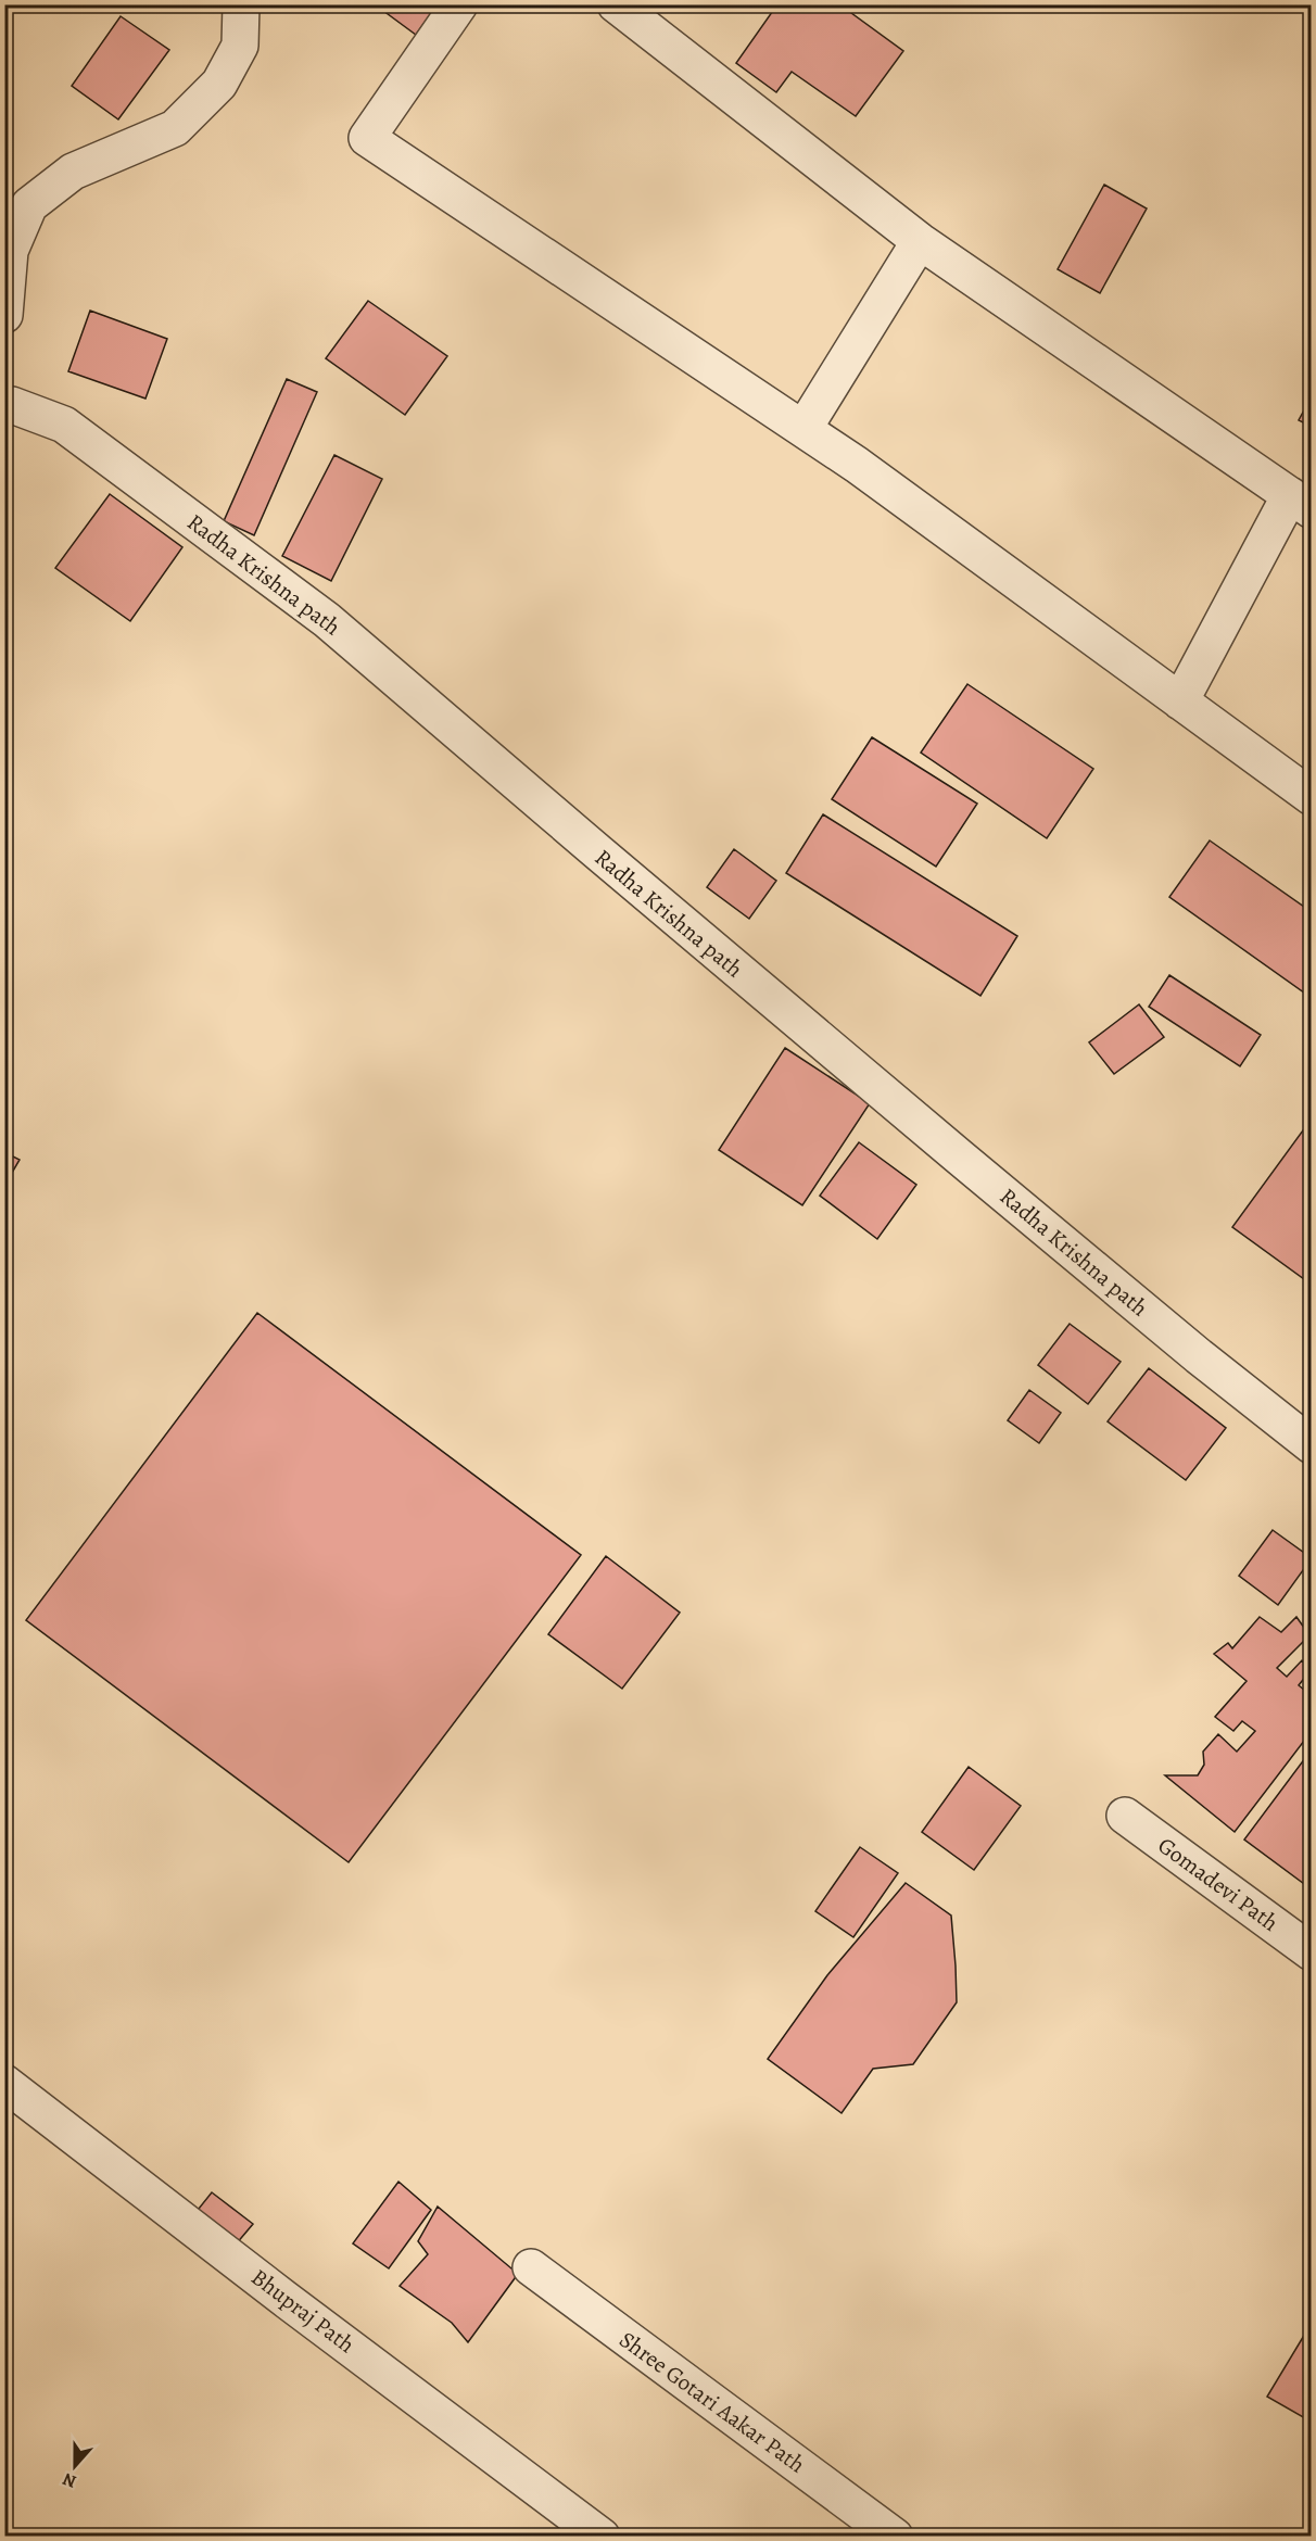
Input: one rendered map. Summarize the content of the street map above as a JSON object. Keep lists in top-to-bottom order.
{
  "streets": {
    "street": [
      "Radha Krishna path",
      "Gomadevi Path",
      "Bhupraj Path",
      "Shree Gotari Aakar Path"
    ]
  },
  "north": "bottom"
}
